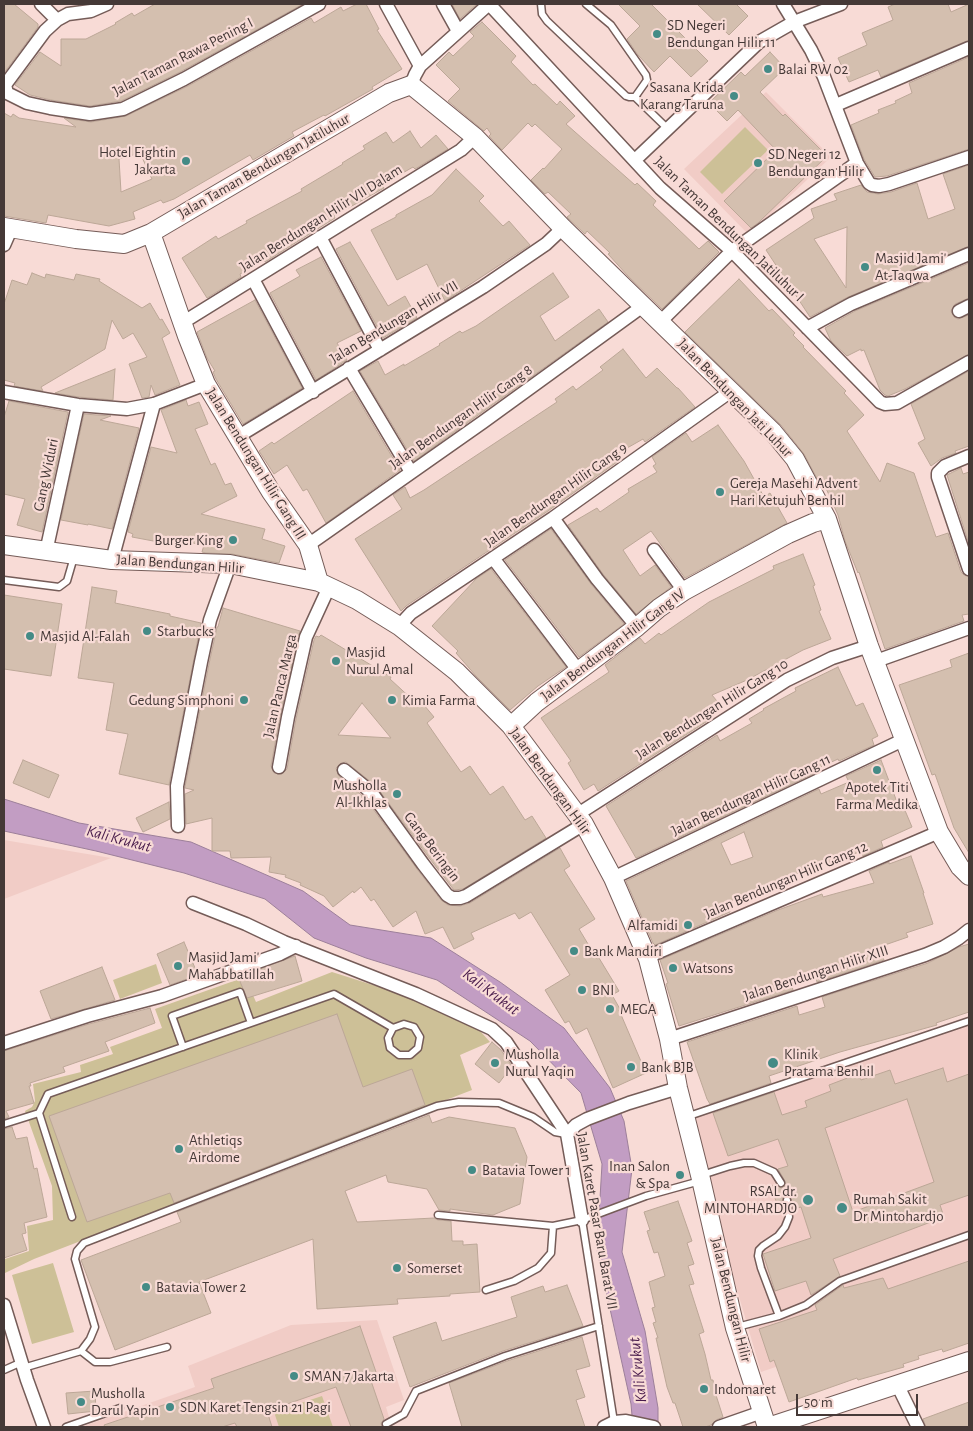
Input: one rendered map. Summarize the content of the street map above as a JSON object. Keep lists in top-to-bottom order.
{
  "streets": {
    "street": [
      "Jalan Taman Rawa Pening I",
      "Jalan Taman Bendungan Jatiluhur",
      "Jalan Bendungan Hilir VII Dalam",
      "Jalan Taman Bendungan Jatiluhur I",
      "Jalan Bendungan Hilir VII",
      "Jalan Bendungan Jati Luhur",
      "Jalan Bendungan Hilir Gang 8",
      "Jalan Bendungan Hilir Gang III",
      "Gang Widuri",
      "Jalan Bendungan Hilir Gang 9",
      "Jalan Bendungan Hilir",
      "Jalan Bendungan Hilir Gang IV",
      "Jalan Panca Marga",
      "Jalan Bendungan Hilir Gang 10",
      "Jalan Bendungan Hilir Gang 11",
      "Gang Beringin",
      "Jalan Bendungan Hilir Gang 12",
      "Jalan Bendungan Hilir XIII",
      "Jalan Karet Pasar Baru Barat VII"
    ]
  },
  "crossings": [
    ["Jalan Taman Bendungan Jatiluhur", "Jalan Bendungan Jati Luhur"],
    ["Jalan Taman Bendungan Jatiluhur", "Jalan Bendungan Hilir Gang III"],
    ["Jalan Bendungan Hilir VII Dalam", "Jalan Bendungan Jati Luhur"],
    ["Jalan Bendungan Hilir VII Dalam", "Jalan Bendungan Hilir Gang III"],
    ["Jalan Bendungan Hilir VII", "Jalan Bendungan Jati Luhur"],
    ["Jalan Bendungan Hilir VII", "Jalan Bendungan Hilir Gang III"],
    ["Jalan Bendungan Jati Luhur", "Jalan Bendungan Hilir Gang 8"],
    ["Jalan Bendungan Jati Luhur", "Jalan Bendungan Hilir Gang 9"],
    ["Jalan Bendungan Jati Luhur", "Jalan Bendungan Hilir Gang IV"],
    ["Jalan Bendungan Jati Luhur", "Jalan Bendungan Hilir Gang 10"],
    ["Jalan Bendungan Jati Luhur", "Jalan Bendungan Hilir Gang 11"],
    ["Jalan Bendungan Jati Luhur", "Jalan Bendungan Hilir Gang 12"],
    ["Jalan Bendungan Hilir Gang 8", "Jalan Bendungan Hilir Gang III"],
    ["Jalan Bendungan Hilir Gang III", "Jalan Bendungan Hilir"],
    ["Jalan Bendungan Hilir Gang III", "Jalan Panca Marga"],
    ["Gang Widuri", "Jalan Bendungan Hilir"],
    ["Jalan Bendungan Hilir Gang 9", "Jalan Bendungan Hilir"],
    ["Jalan Bendungan Hilir", "Jalan Bendungan Hilir Gang IV"],
    ["Jalan Bendungan Hilir", "Jalan Panca Marga"],
    ["Jalan Bendungan Hilir", "Jalan Bendungan Hilir Gang 10"],
    ["Jalan Bendungan Hilir", "Jalan Bendungan Hilir Gang 11"],
    ["Jalan Bendungan Hilir", "Gang Beringin"],
    ["Jalan Bendungan Hilir", "Jalan Bendungan Hilir Gang 12"],
    ["Jalan Bendungan Hilir", "Jalan Bendungan Hilir XIII"],
    ["Jalan Bendungan Hilir Gang 10", "Gang Beringin"]
  ],
  "water": ["Kali Krukut"],
  "places": [
    "SD Negeri Bendungan Hilir 11",
    "Balai RW 02",
    "Sasana Krida Karang Taruna",
    "Hotel Eightin Jakarta",
    "SD Negeri 12 Bendungan Hilir",
    "Masjid Jami' At-Taqwa",
    "Gereja Masehi Advent Hari Ketujuh Benhil",
    "Burger King",
    "Starbucks",
    "Masjid Al-Falah",
    "Masjid Nurul Amal",
    "Gedung Simphoni",
    "Kimia Farma",
    "Apotek Titi Farma Medika",
    "Musholla Al-Ikhlas",
    "Alfamidi",
    "Bank Mandiri",
    "Masjid Jami' Mahabbatillah",
    "Watsons",
    "BNI",
    "MEGA",
    "Musholla Nurul Yaqin",
    "Klinik Pratama Benhil",
    "Bank BJB",
    "Athletiqs Airdome",
    "Batavia Tower 1",
    "Inan Salon & Spa",
    "RSAL dr. MINTOHARDJO",
    "Rumah Sakit Dr Mintohardjo",
    "Somerset",
    "Batavia Tower 2",
    "SMAN 7 Jakarta",
    "Indomaret",
    "Musholla Darul Yapin",
    "SDN Karet Tengsin 21 Pagi"
  ],
  "scale_bar": "50 m"
}
